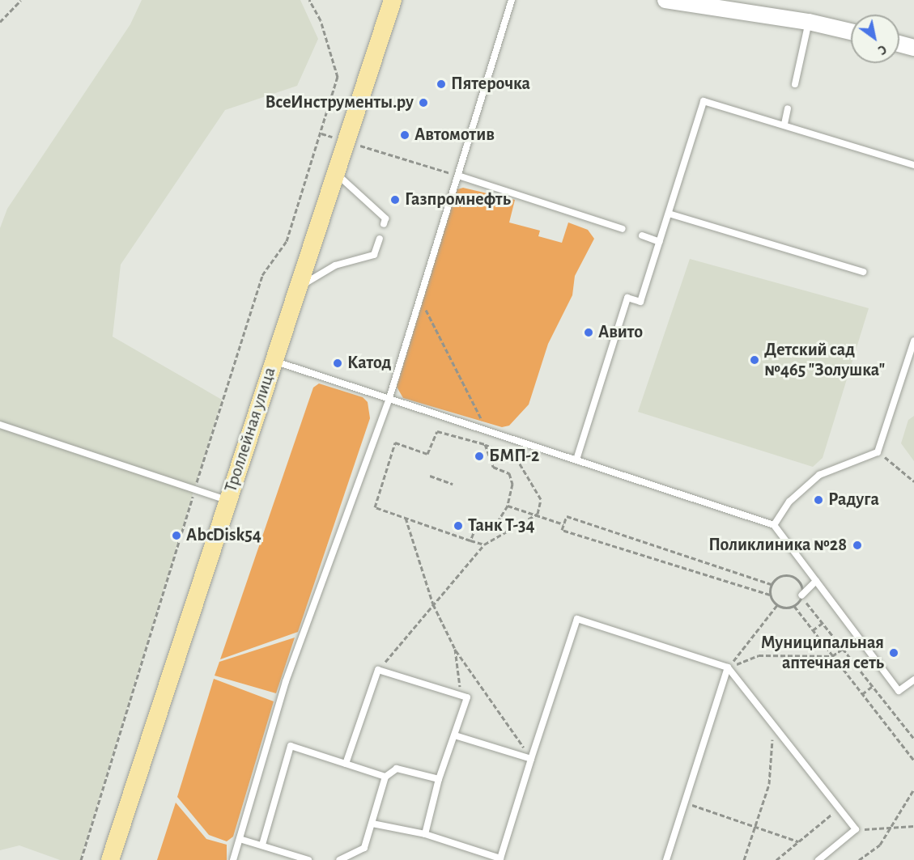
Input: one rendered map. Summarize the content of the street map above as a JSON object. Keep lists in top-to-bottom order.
{
  "streets": {
    "main road": ["Троллейная улица"]
  },
  "places": [
    "Пятерочка",
    "ВсеИнструменты.ру",
    "Автомотив",
    "Газпромнефть",
    "Авито",
    "Детский сад №465 \"Золушка\"",
    "Катод",
    "БМП-2",
    "Радуга",
    "Танк Т-34",
    "AbcDisk54",
    "Поликлиника №28",
    "Муниципальная аптечная сеть"
  ],
  "north": "bottom right"
}
